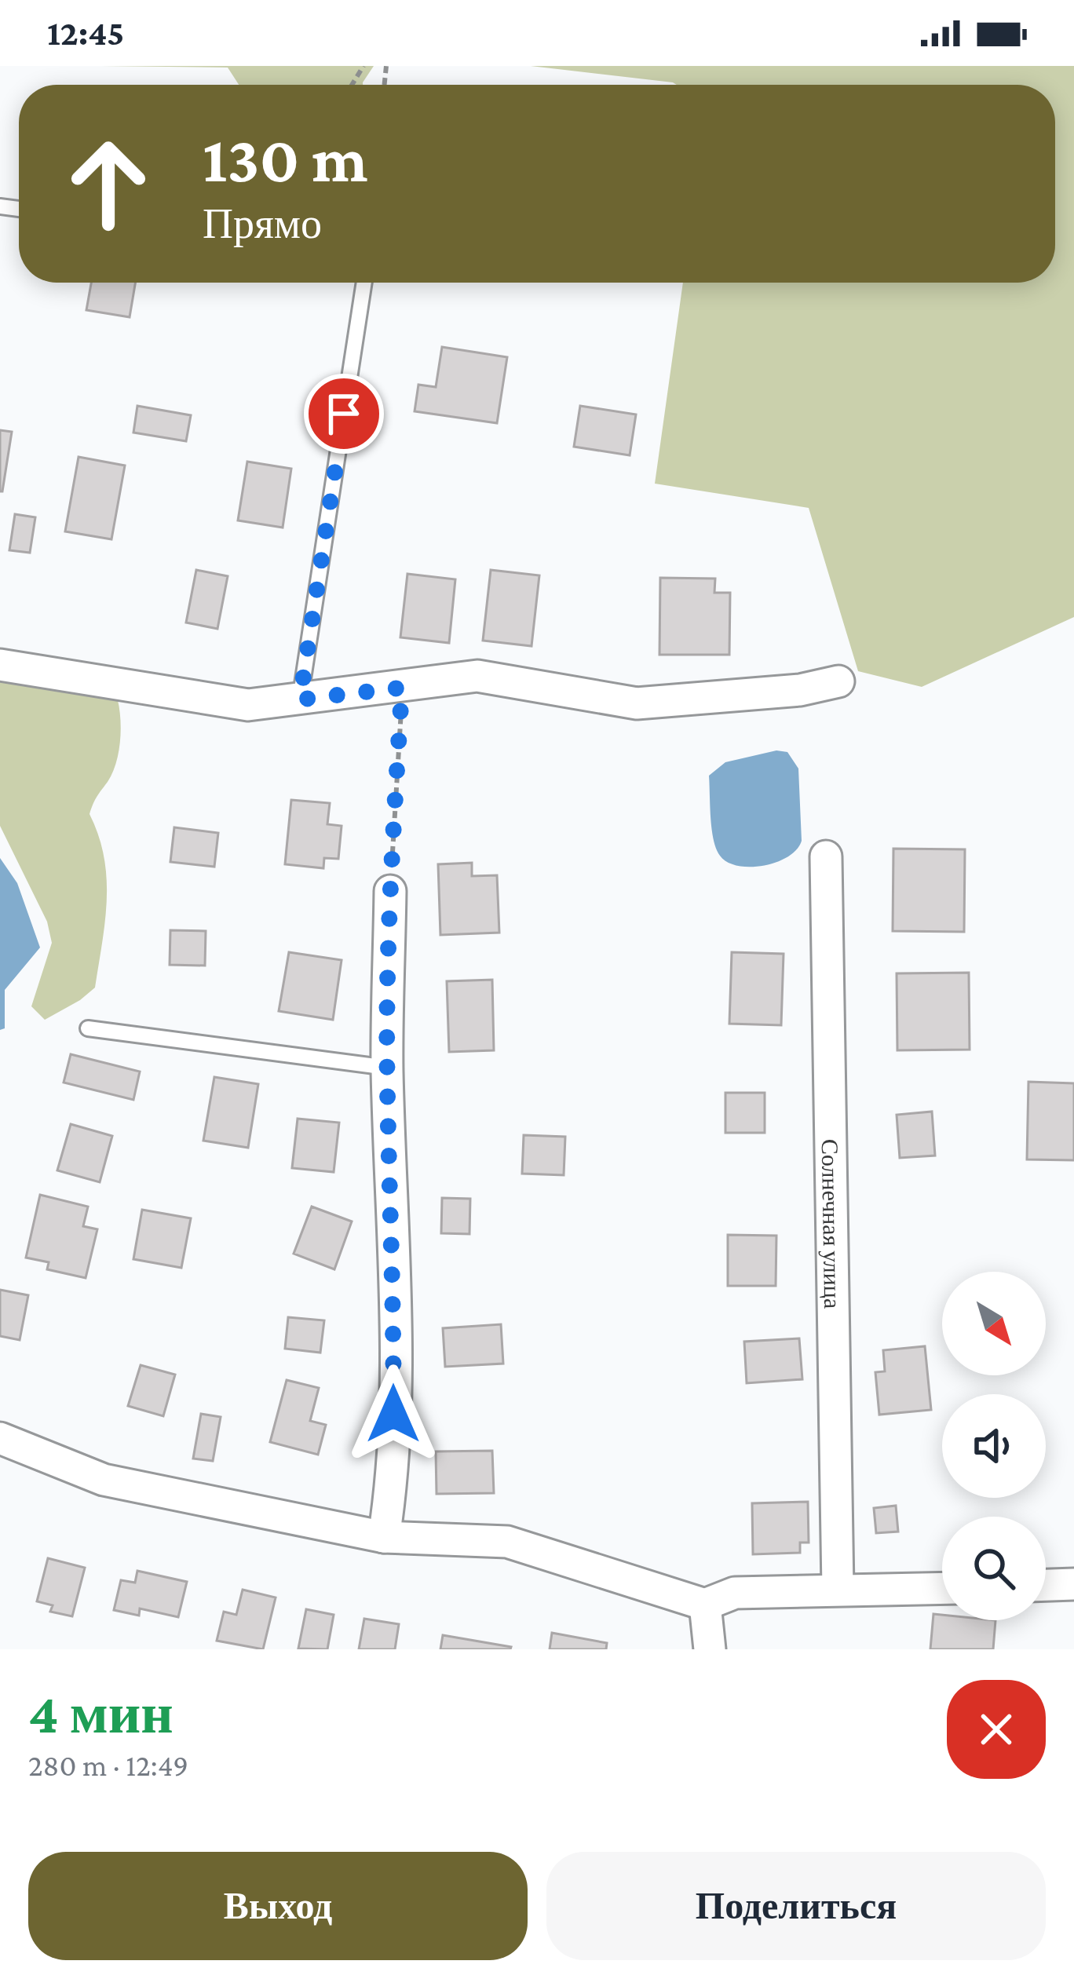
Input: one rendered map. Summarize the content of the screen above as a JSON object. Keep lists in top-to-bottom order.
{
  "streets": {
    "street": ["Солнечная улица"]
  },
  "north": "bottom right",
  "page": {
    "status": "12:45",
    "turn": ["130 m", "Прямо"],
    "heading": ["4 мин", "280 m · 12:49"],
    "buttons": ["Выход", "Поделиться"]
  }
}
